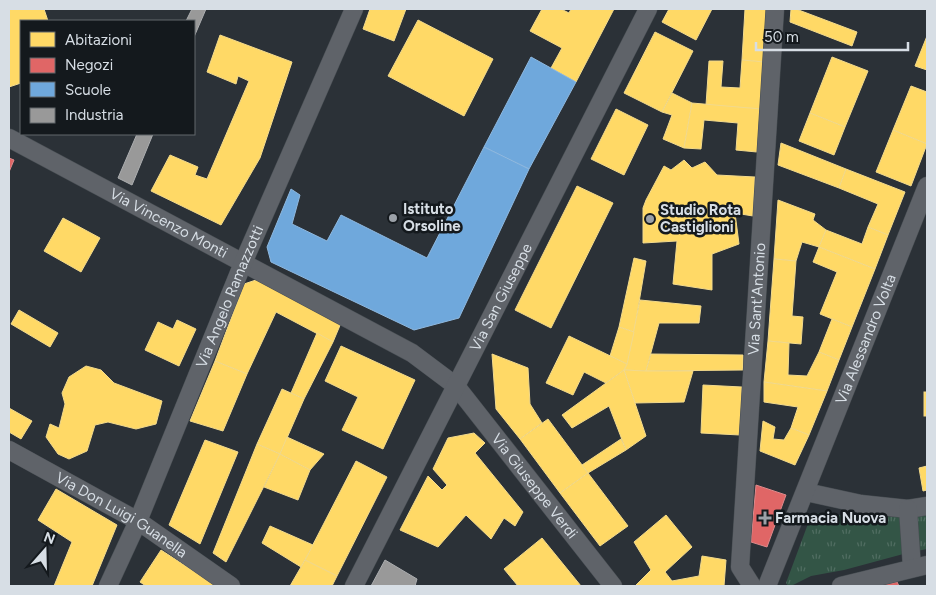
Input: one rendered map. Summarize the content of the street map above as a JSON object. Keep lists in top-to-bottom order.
{
  "streets": {
    "street": [
      "Via Vincenzo Monti",
      "Via Angelo Ramazzotti",
      "Via San Giuseppe",
      "Via Sant'Antonio",
      "Via Alessandro Volta",
      "Via Giuseppe Verdi",
      "Via Don Luigi Guanella"
    ]
  },
  "crossings": [
    ["Via Vincenzo Monti", "Via Angelo Ramazzotti"],
    ["Via Vincenzo Monti", "Via San Giuseppe"],
    ["Via Vincenzo Monti", "Via Giuseppe Verdi"],
    ["Via Angelo Ramazzotti", "Via Don Luigi Guanella"],
    ["Via San Giuseppe", "Via Giuseppe Verdi"]
  ],
  "places": {
    "other": ["Istituto Orsoline", "Studio Rota Castiglioni"],
    "health": ["Farmacia Nuova"]
  },
  "legend": [
    "Abitazioni",
    "Negozi",
    "Scuole",
    "Industria"
  ],
  "scale_bar": "50 m",
  "north": "top"
}
